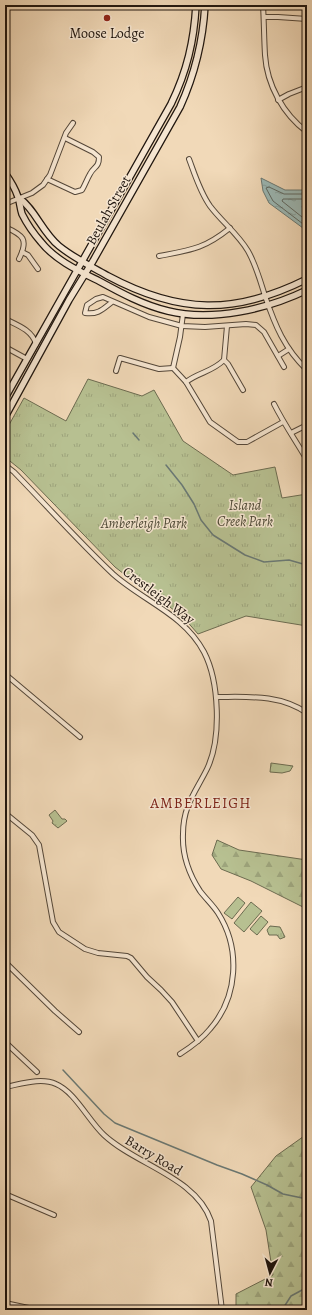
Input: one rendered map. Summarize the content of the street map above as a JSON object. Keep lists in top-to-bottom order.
{
  "streets": {
    "main road": ["Beulah Street"],
    "street": ["Crestleigh Way", "Barry Road"]
  },
  "districts": ["AMBERLEIGH"],
  "parks": ["Island Creek Park", "Amberleigh Park"],
  "places": ["Moose Lodge"],
  "north": "bottom"
}
